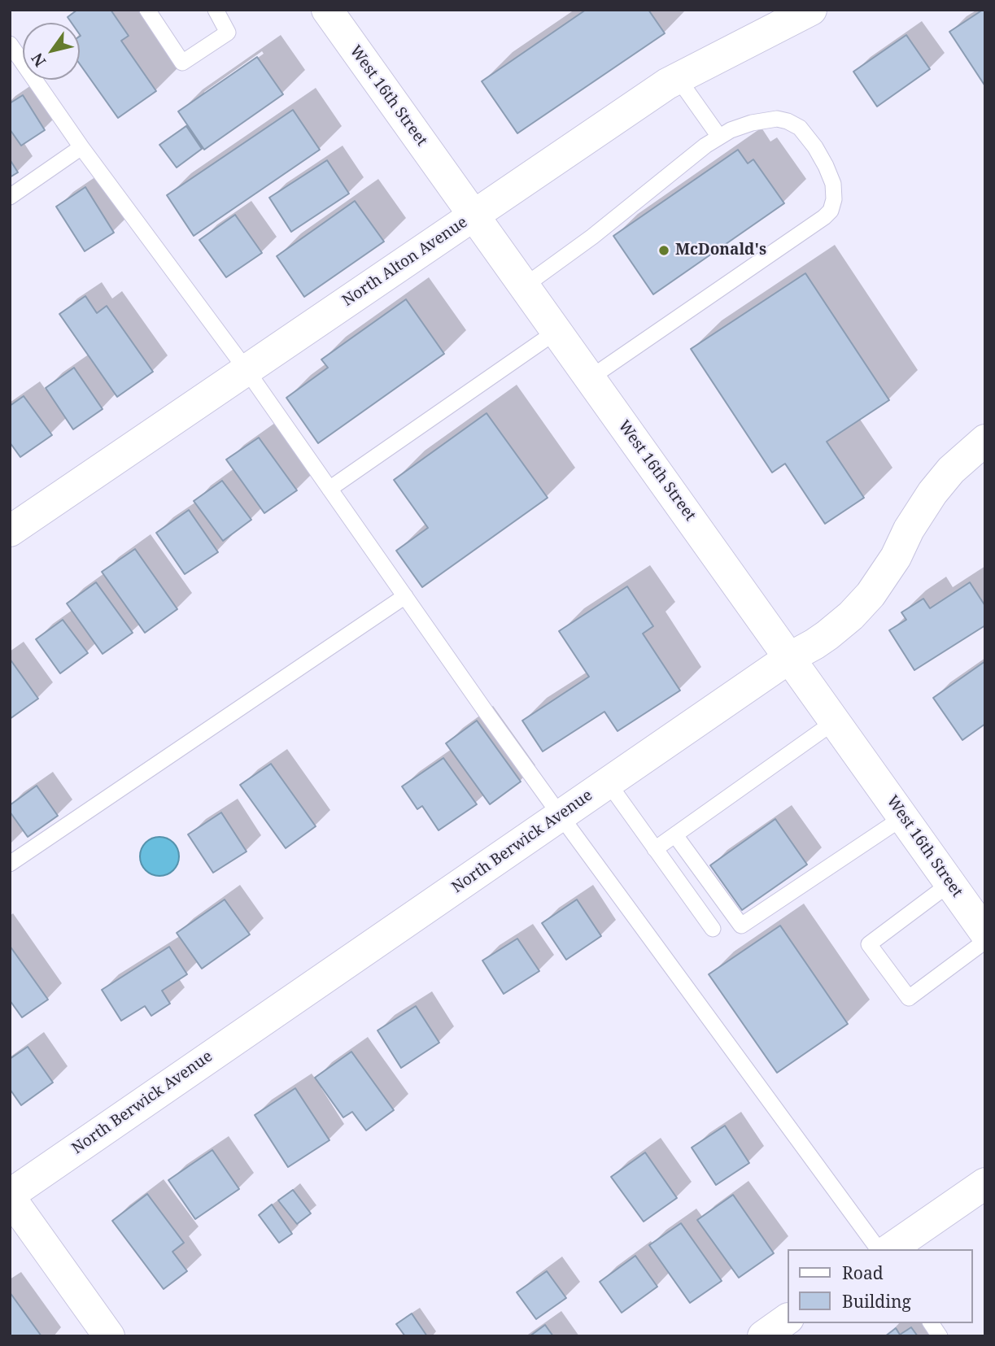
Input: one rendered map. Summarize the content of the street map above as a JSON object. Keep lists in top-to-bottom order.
{
  "streets": {
    "street": ["West 16th Street", "North Alton Avenue", "North Berwick Avenue"]
  },
  "crossings": [
    ["West 16th Street", "North Alton Avenue"],
    ["West 16th Street", "North Berwick Avenue"]
  ],
  "places": ["McDonald's"],
  "legend": ["Road", "Building"],
  "north": "bottom left"
}
